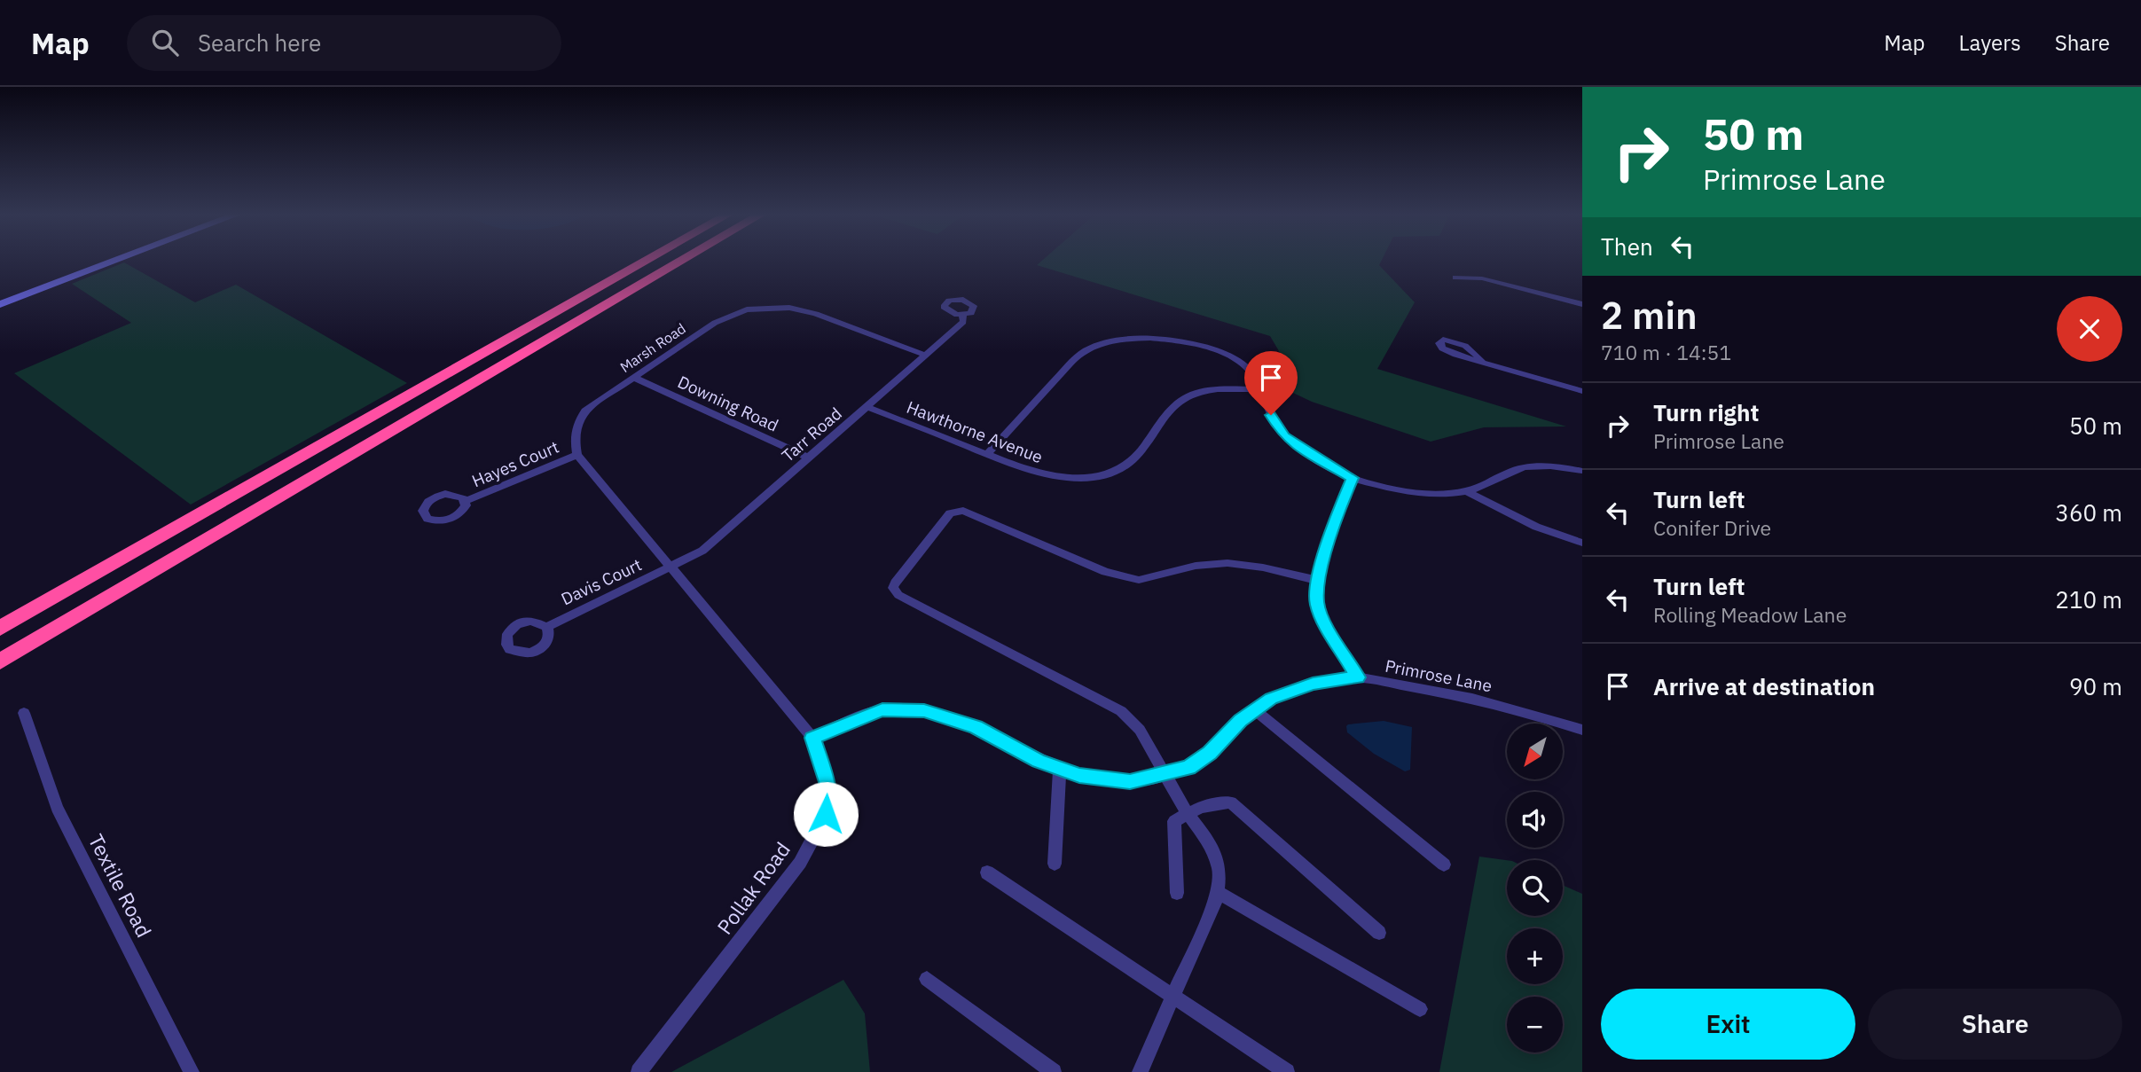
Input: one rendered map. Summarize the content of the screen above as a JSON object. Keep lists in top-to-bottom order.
{
  "streets": {
    "street": [
      "Marsh Road",
      "Downing Road",
      "Hawthorne Avenue",
      "Tarr Road",
      "Hayes Court",
      "Davis Court",
      "Primrose Lane",
      "Textile Road",
      "Pollak Road"
    ]
  },
  "crossings": [
    ["Marsh Road", "Downing Road"],
    ["Marsh Road", "Tarr Road"],
    ["Marsh Road", "Hayes Court"],
    ["Downing Road", "Tarr Road"],
    ["Hawthorne Avenue", "Tarr Road"],
    ["Tarr Road", "Davis Court"],
    ["Tarr Road", "Pollak Road"],
    ["Davis Court", "Pollak Road"],
    ["Primrose Lane", "Pollak Road"]
  ],
  "north": "bottom left",
  "page": {
    "header": "Map",
    "search": "Search here",
    "nav": ["Map", "Layers", "Share"],
    "turn": ["50 m", "Primrose Lane"],
    "then": "Then",
    "heading": ["2 min", "710 m · 14:51"],
    "list": [
      {
        "name": "Turn right",
        "note": "Primrose Lane",
        "value": "50 m"
      },
      {
        "name": "Turn left",
        "note": "Conifer Drive",
        "value": "360 m"
      },
      {
        "name": "Turn left",
        "note": "Rolling Meadow Lane",
        "value": "210 m"
      },
      {
        "name": "Arrive at destination",
        "value": "90 m"
      }
    ],
    "map_buttons": ["+", "−"],
    "buttons": ["Exit", "Share"]
  }
}
